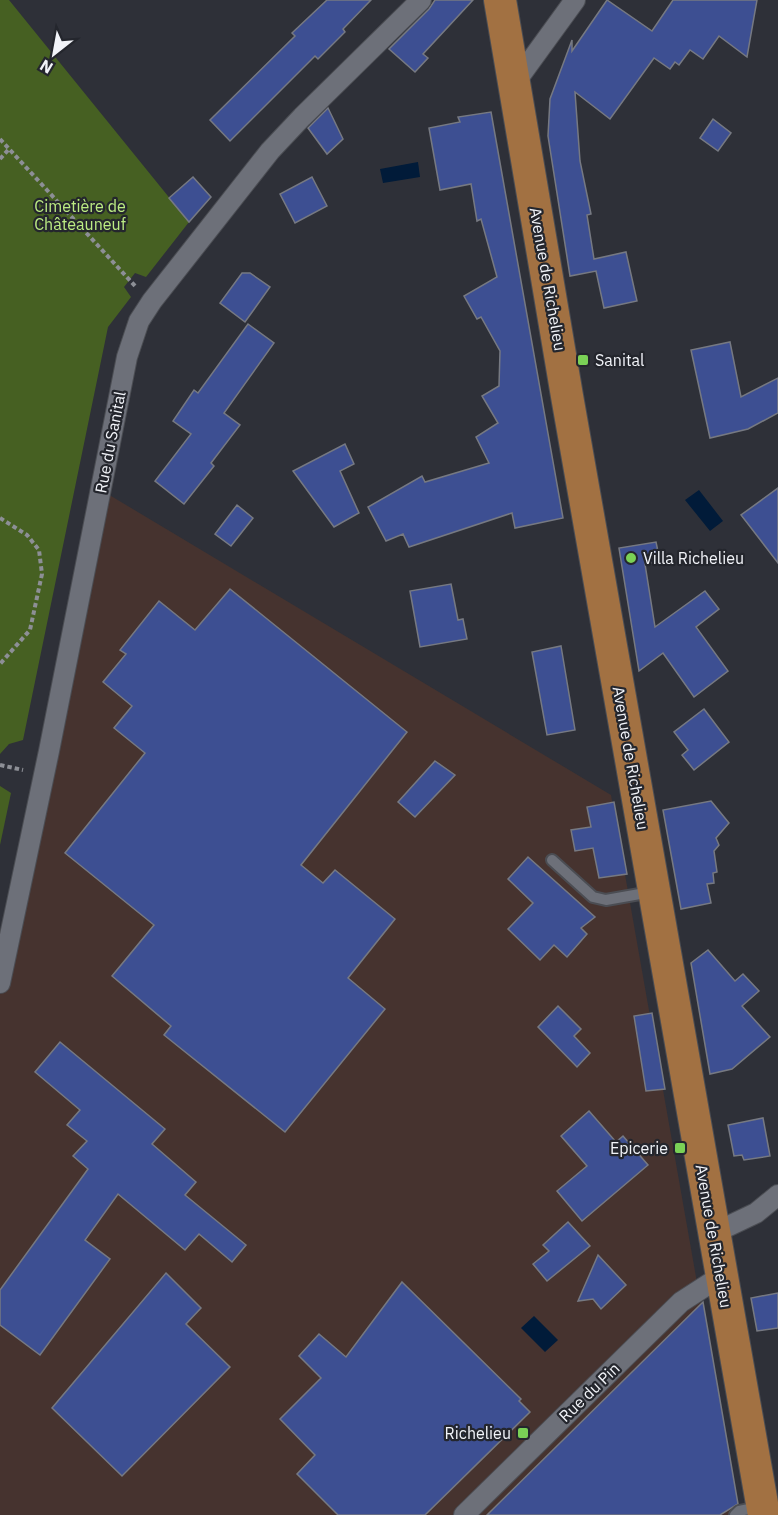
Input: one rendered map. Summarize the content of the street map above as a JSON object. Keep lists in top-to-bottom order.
{
  "streets": {
    "main road": ["Avenue de Richelieu"],
    "street": ["Rue du Sanital", "Rue du Pin"]
  },
  "crossings": [
    ["Avenue de Richelieu", "Rue du Pin"]
  ],
  "parks": ["Cimetière de Châteauneuf"],
  "places": {
    "transit": ["Sanital", "Epicerie", "Richelieu"],
    "other": ["Villa Richelieu"]
  },
  "north": "bottom left"
}
